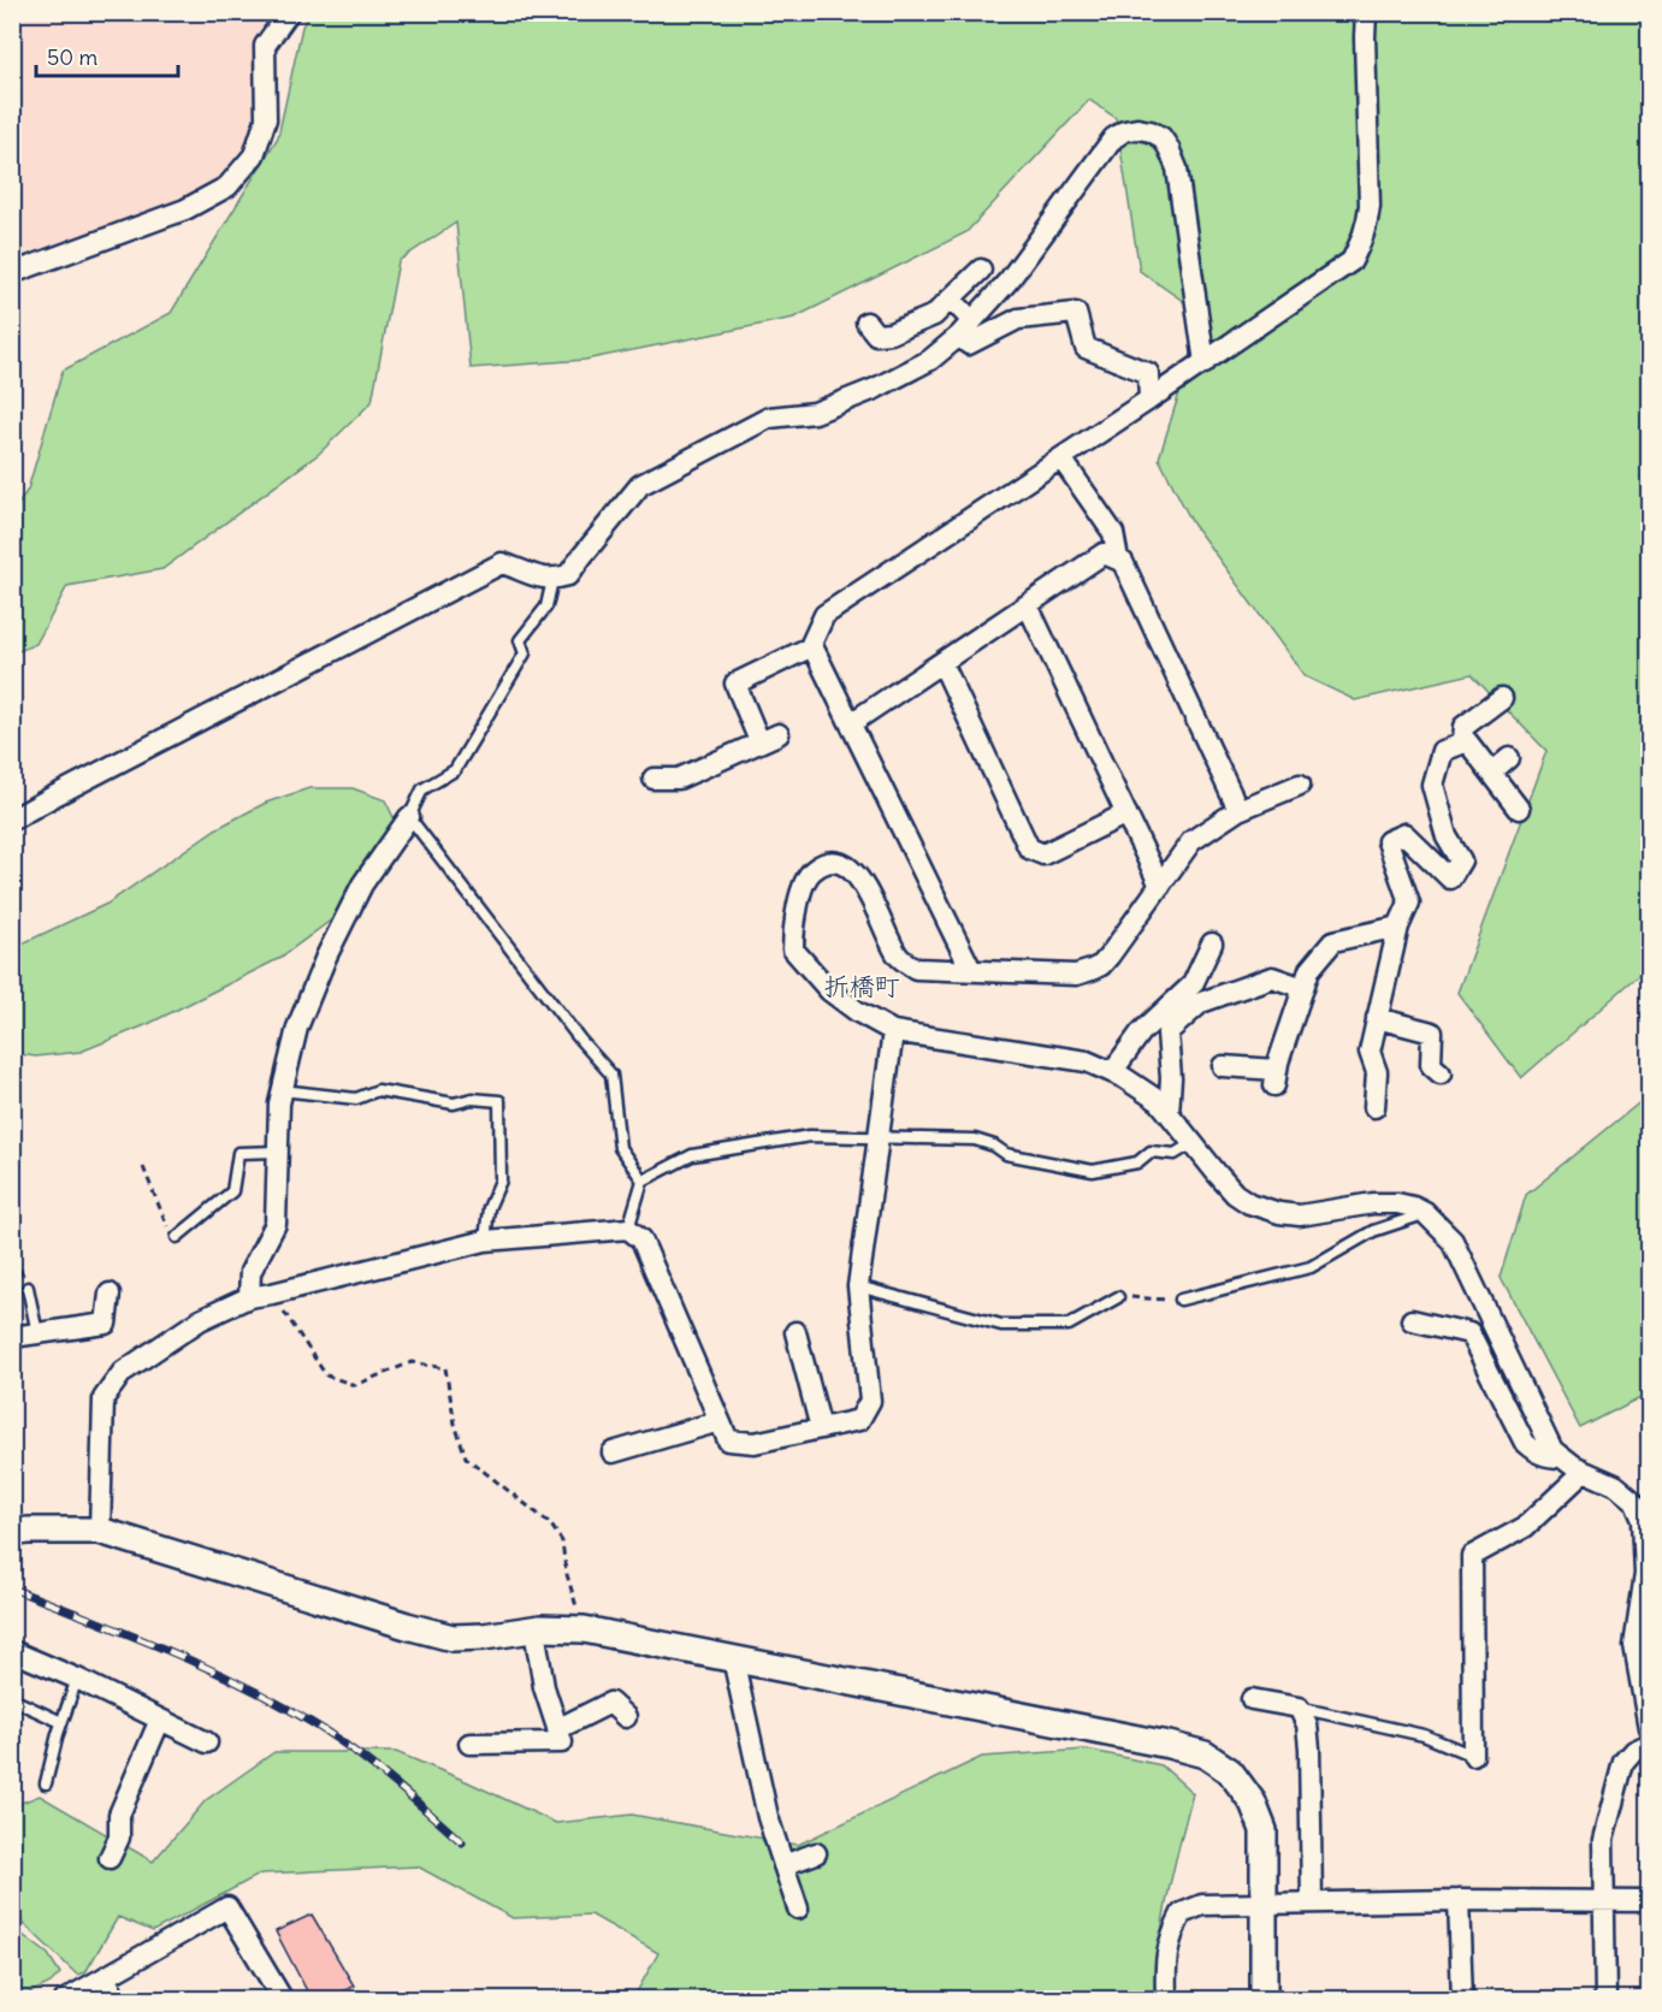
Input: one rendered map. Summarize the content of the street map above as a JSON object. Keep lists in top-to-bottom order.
{
  "districts": ["折橋町"],
  "scale_bar": "50 m"
}
